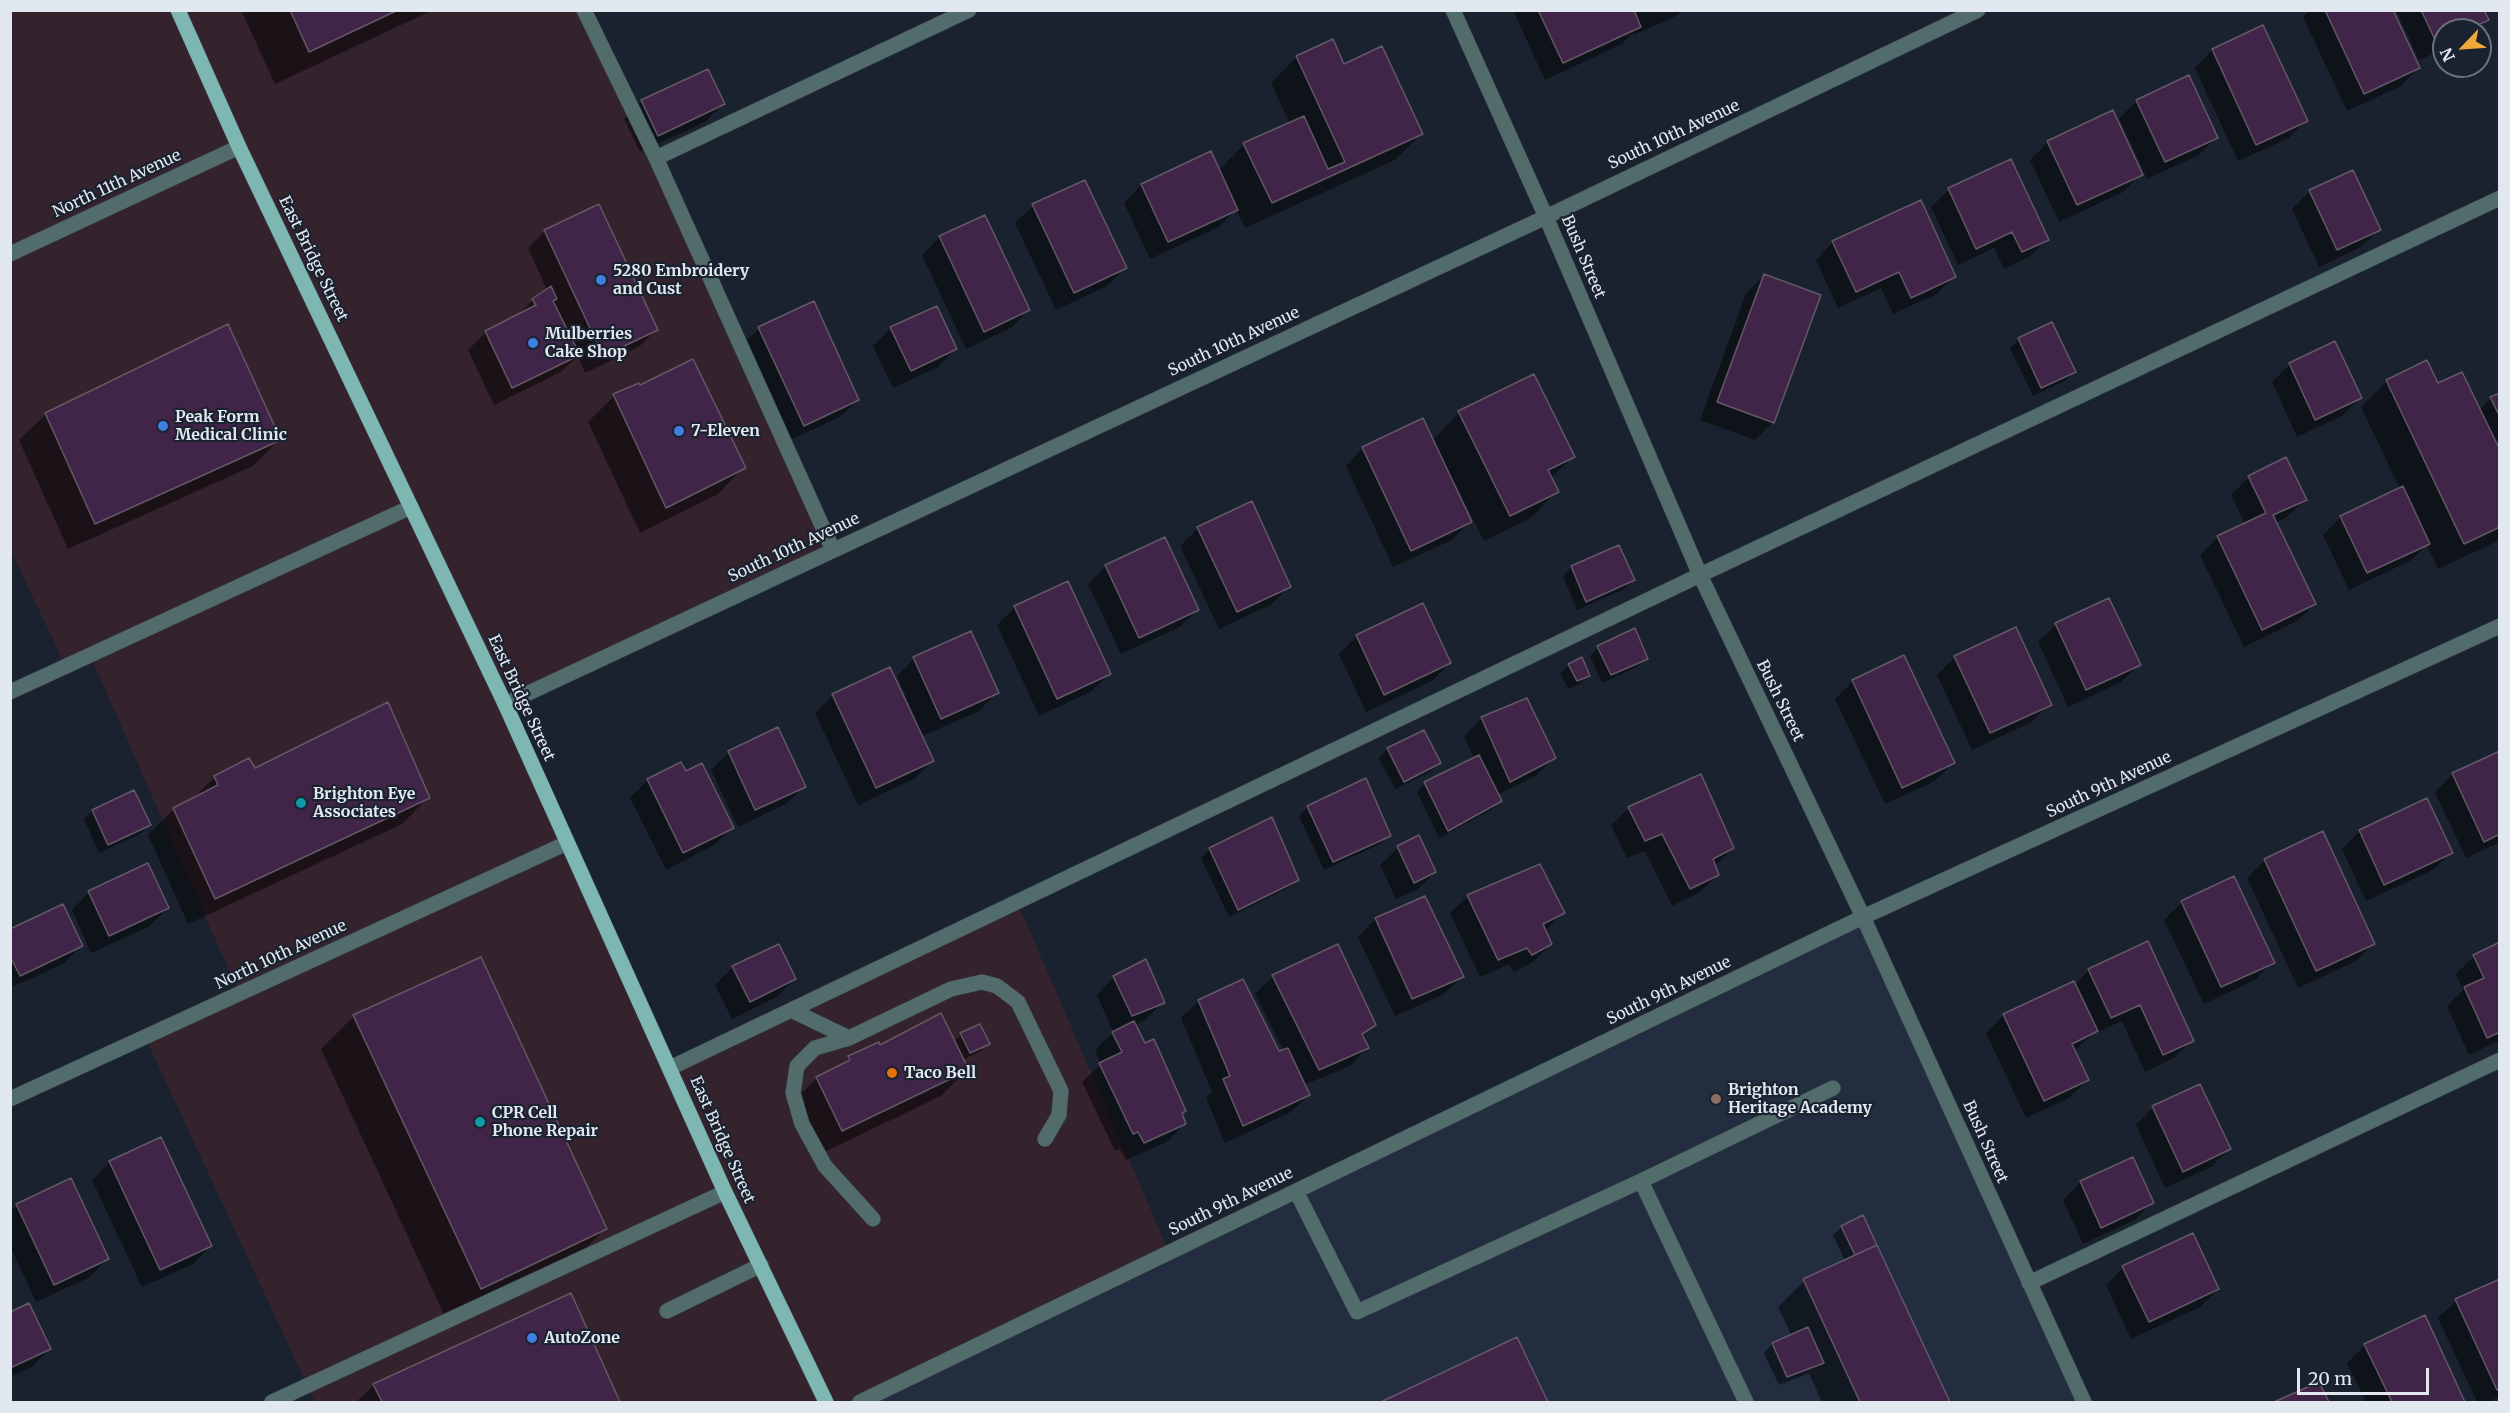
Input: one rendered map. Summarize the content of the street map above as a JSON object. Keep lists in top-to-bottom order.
{
  "streets": {
    "main road": ["East Bridge Street"],
    "street": [
      "South 10th Avenue",
      "North 11th Avenue",
      "Bush Street",
      "South 9th Avenue",
      "North 10th Avenue"
    ]
  },
  "crossings": [
    ["South 10th Avenue", "Bush Street"],
    ["South 10th Avenue", "East Bridge Street"],
    ["North 11th Avenue", "East Bridge Street"],
    ["Bush Street", "South 9th Avenue"],
    ["East Bridge Street", "North 10th Avenue"]
  ],
  "places": [
    "5280 Embroidery and Cust",
    "Mulberries Cake Shop",
    "Peak Form Medical Clinic",
    "7-Eleven",
    "Brighton Eye Associates",
    "Taco Bell",
    "Brighton Heritage Academy",
    "CPR Cell Phone Repair",
    "AutoZone"
  ],
  "scale_bar": "20 m",
  "north": "bottom left"
}
